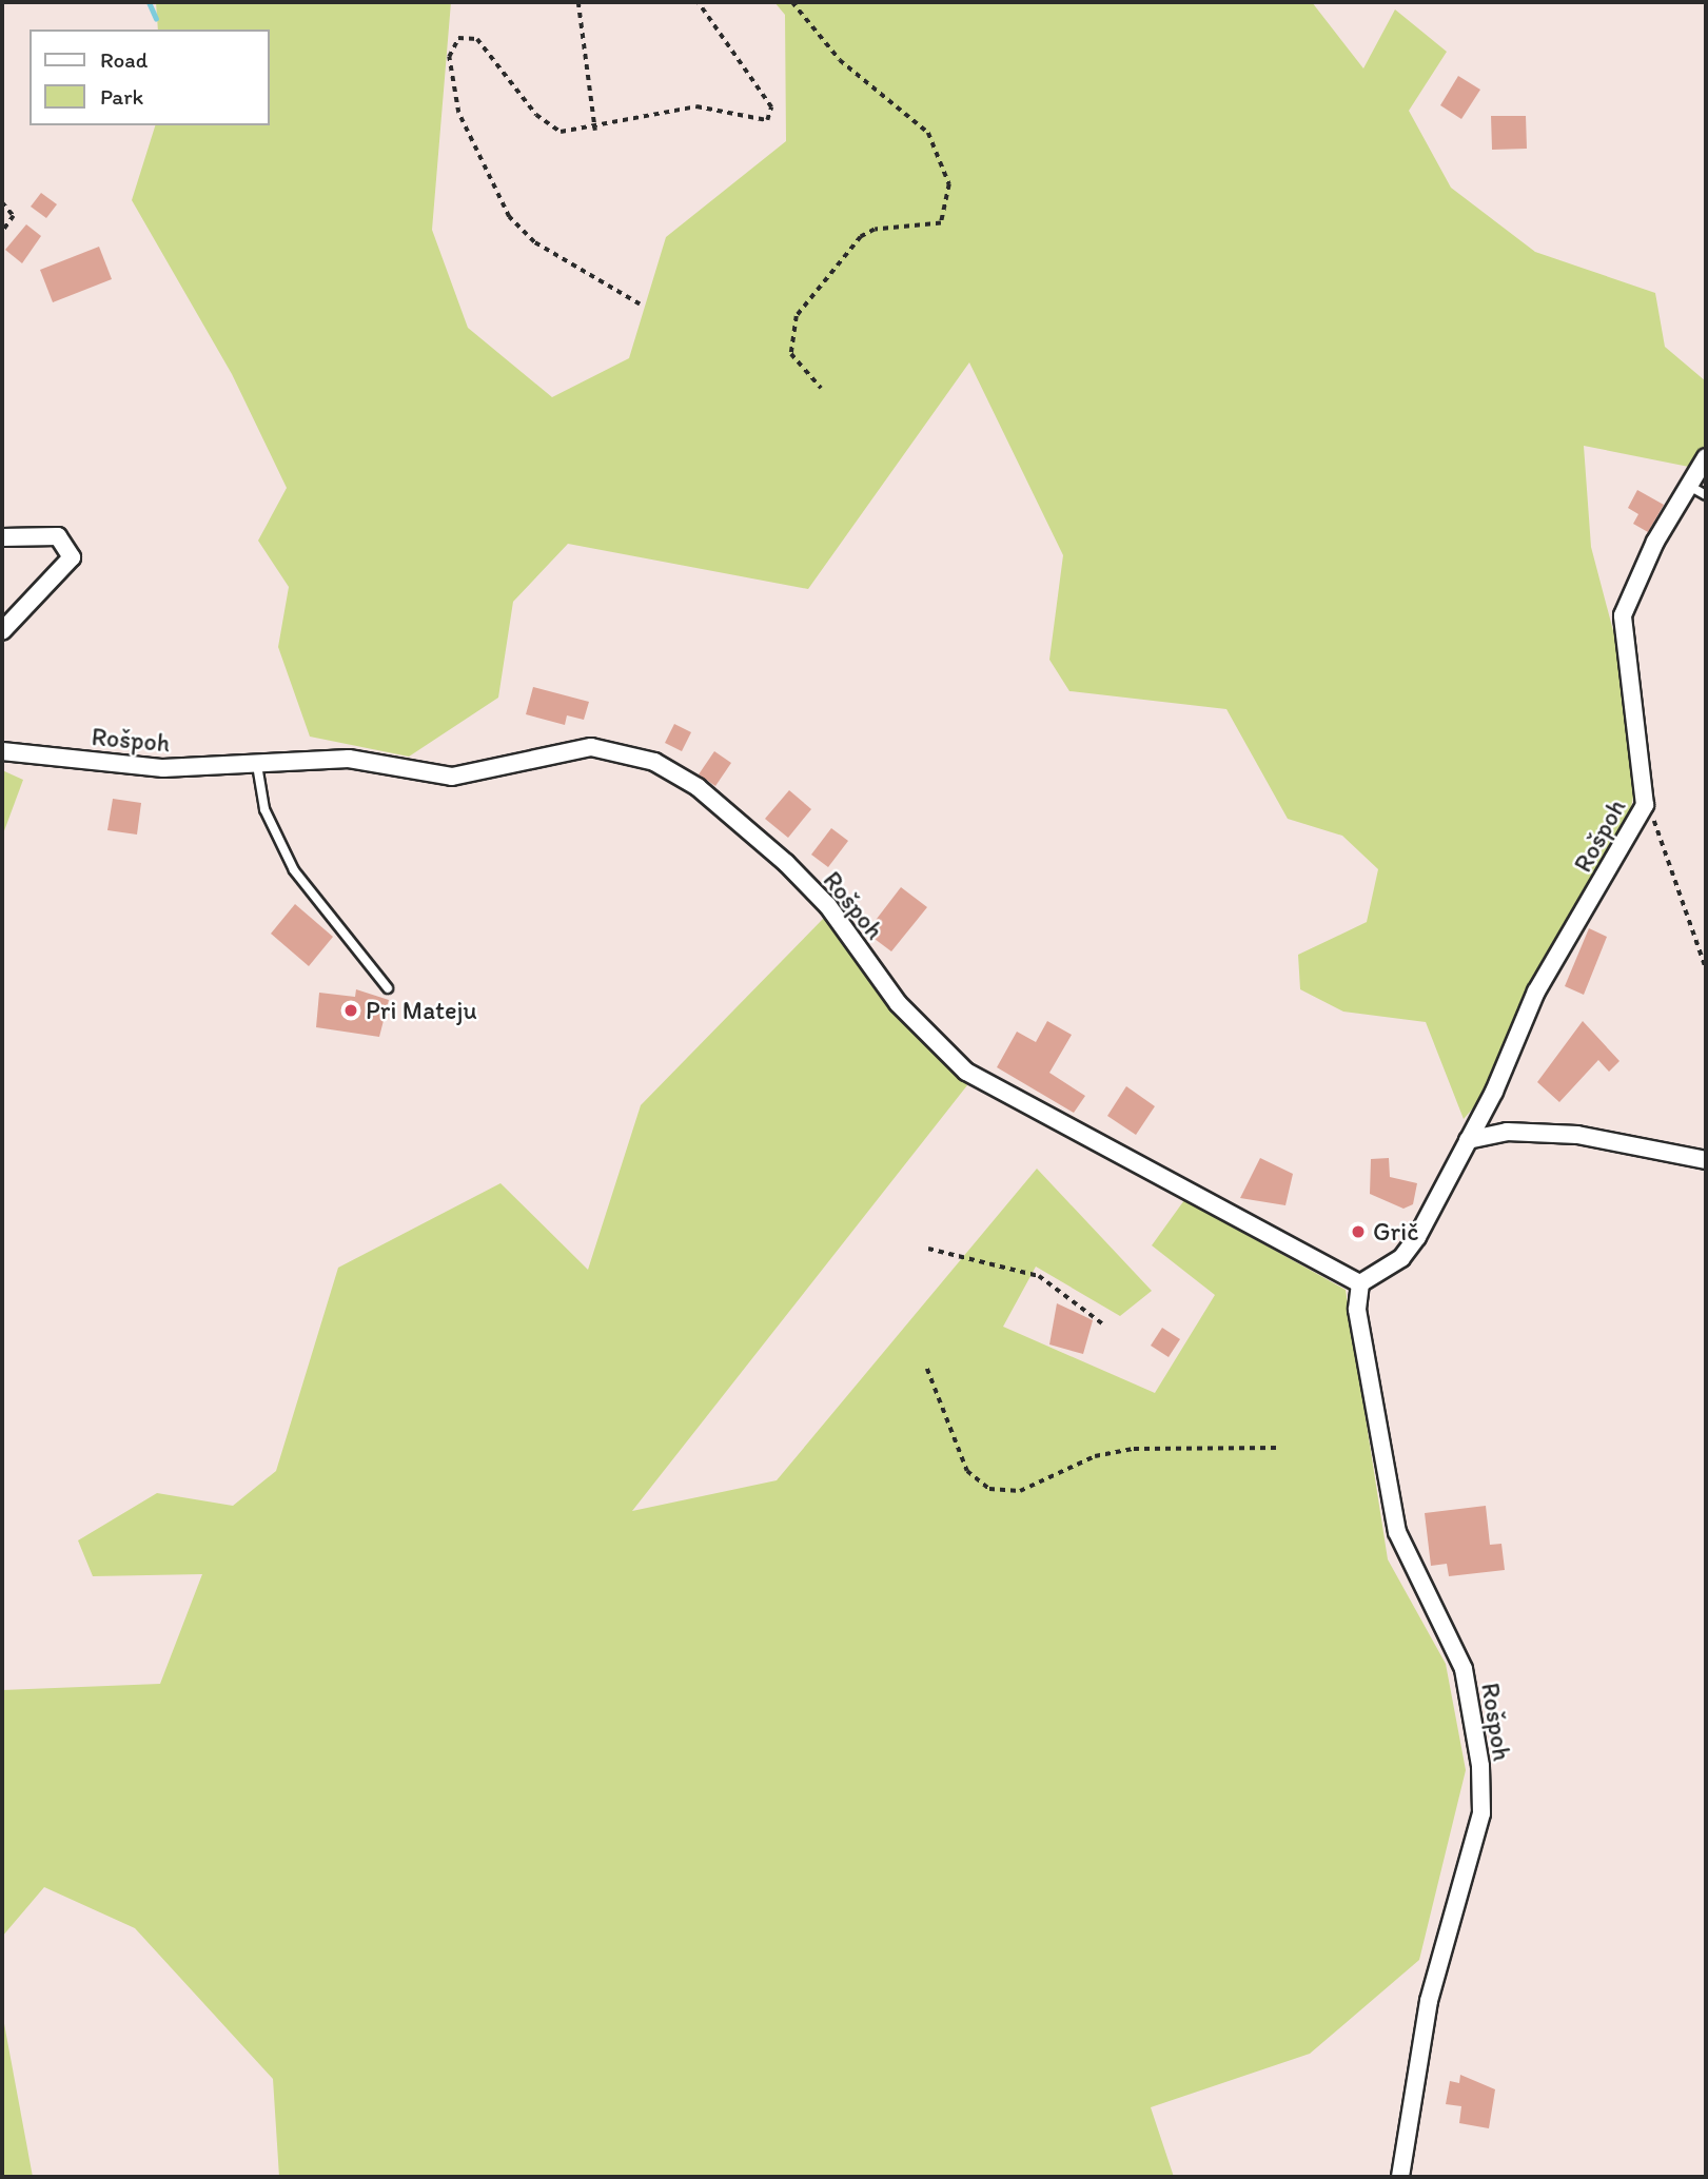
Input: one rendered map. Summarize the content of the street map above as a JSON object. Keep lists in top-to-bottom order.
{
  "streets": {
    "street": ["Rošpoh"]
  },
  "places": ["Pri Mateju", "Grič"],
  "legend": ["Road", "Park"]
}
